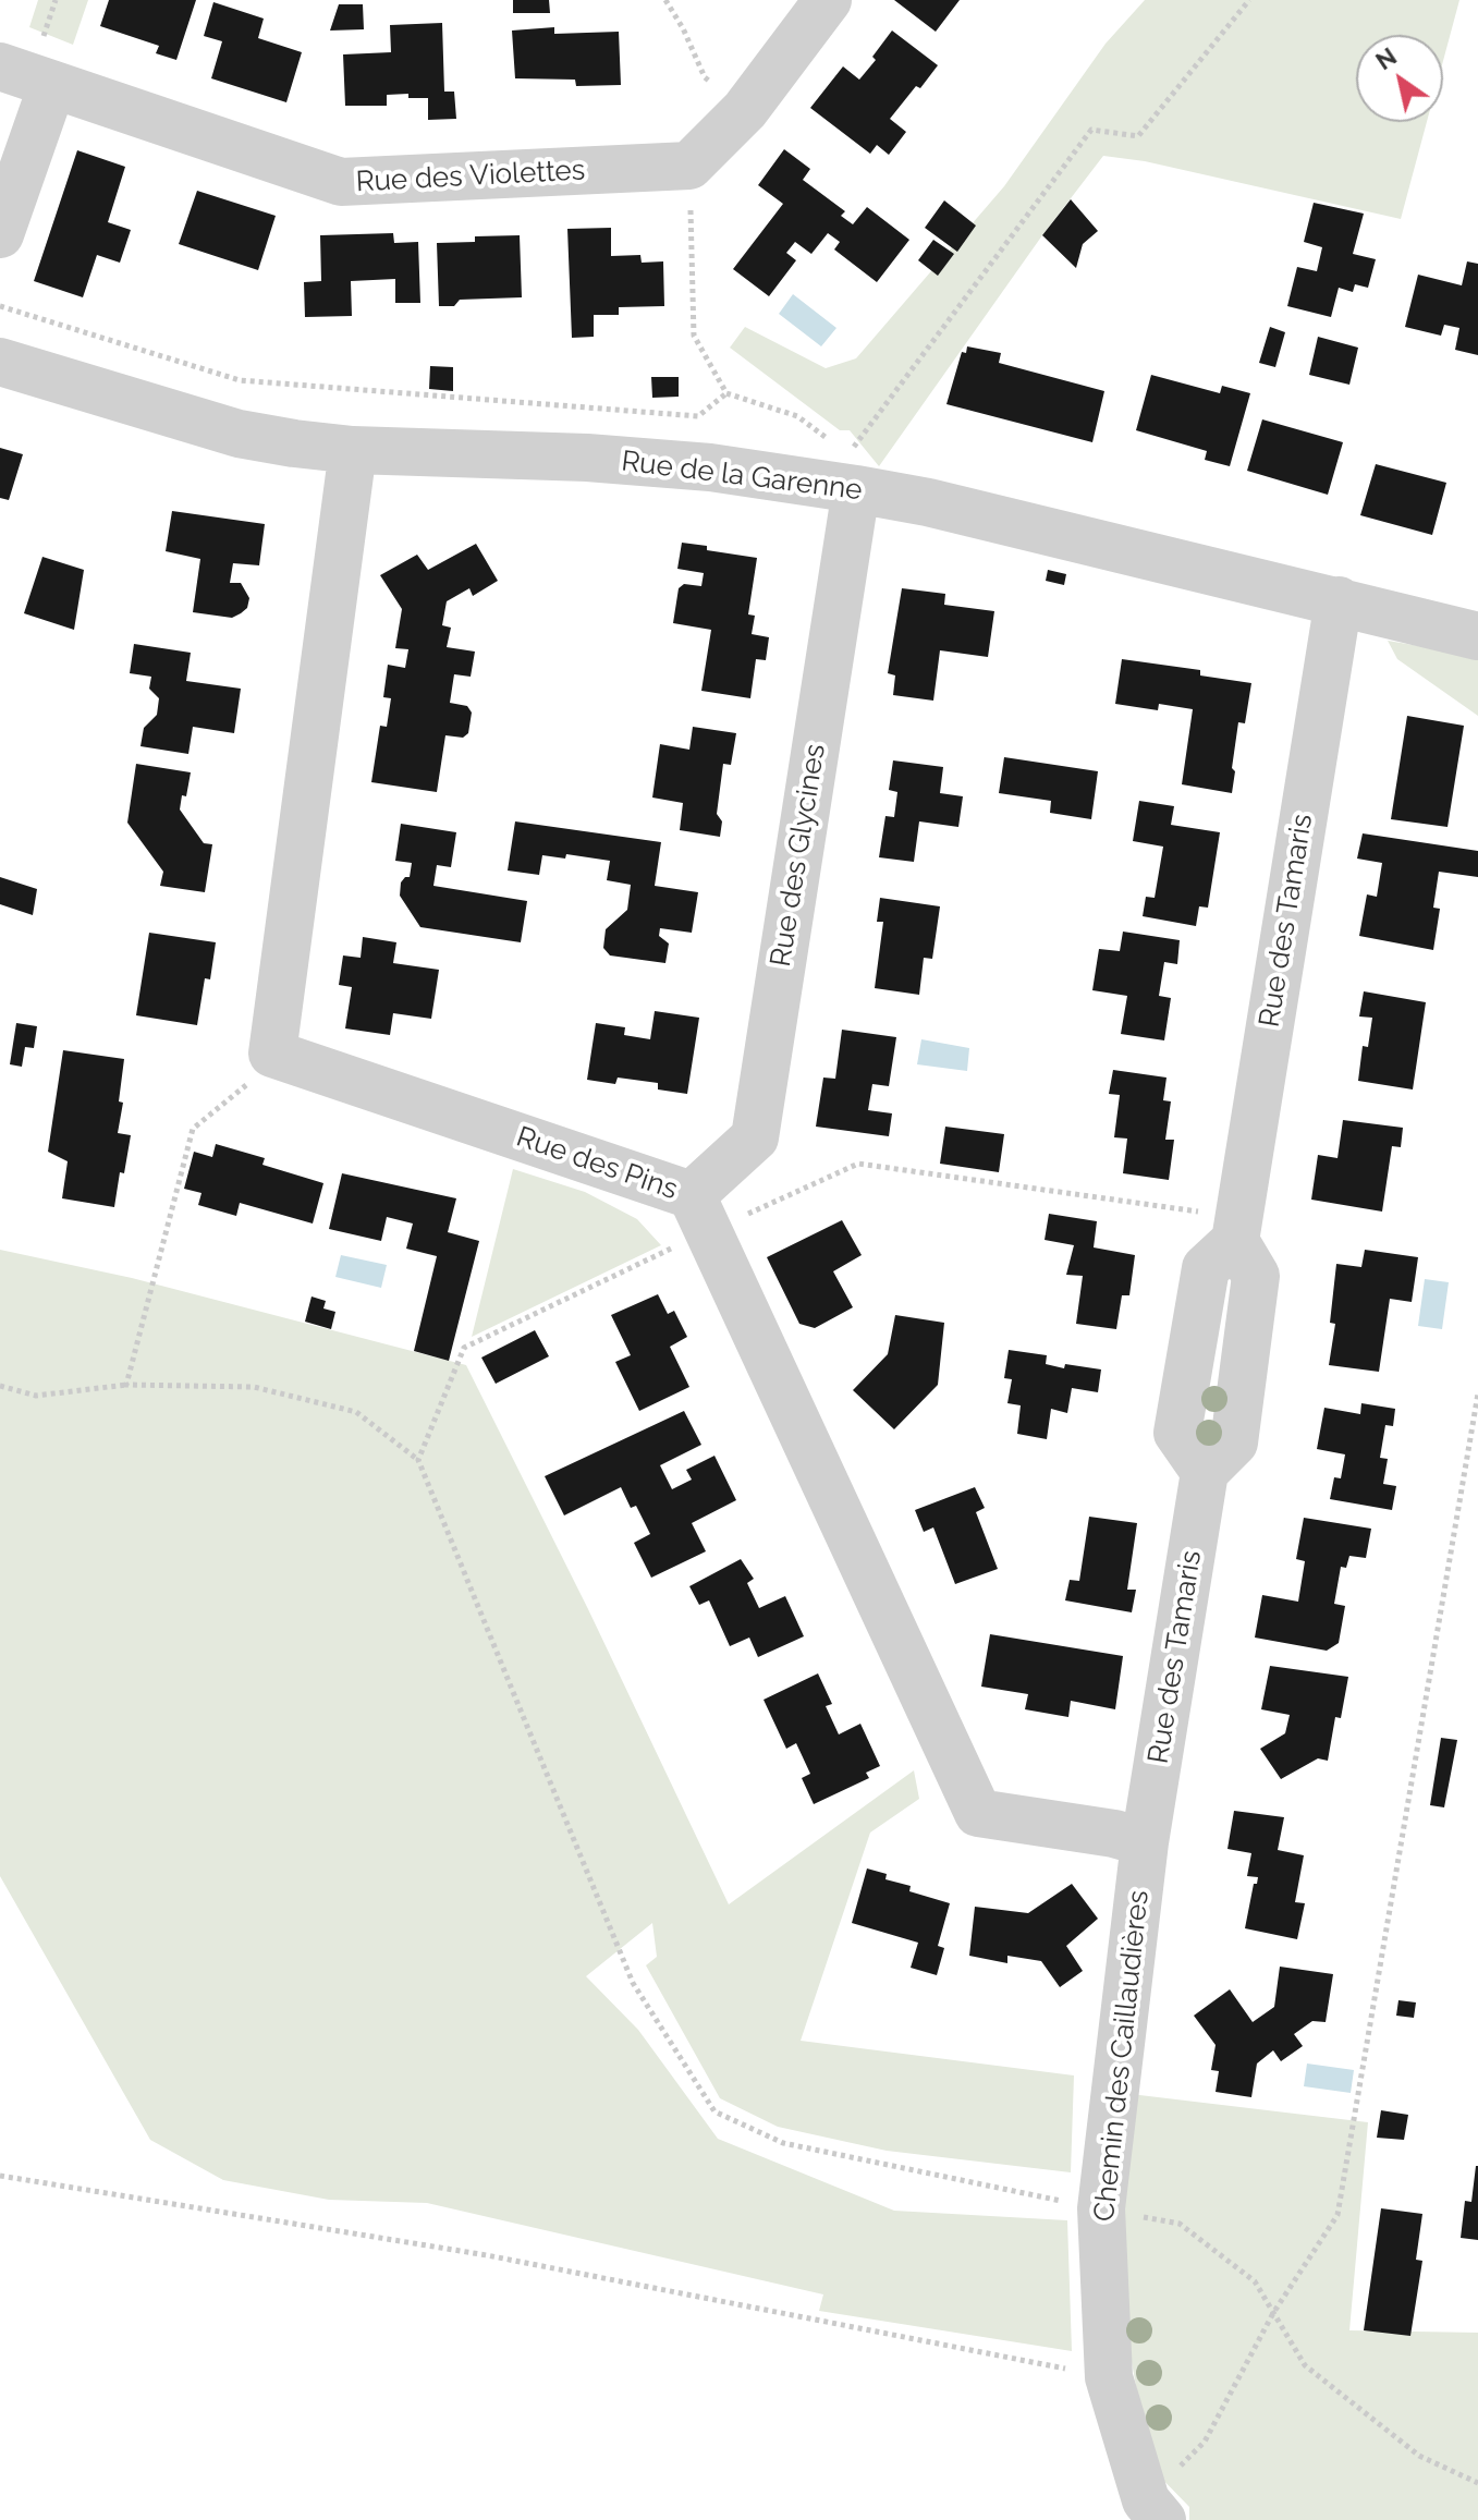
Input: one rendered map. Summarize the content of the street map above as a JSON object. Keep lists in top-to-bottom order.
{
  "streets": {
    "street": [
      "Rue des Violettes",
      "Rue de la Garenne",
      "Rue des Glycines",
      "Rue des Tamaris",
      "Rue des Pins",
      "Chemin des Caillaudières"
    ]
  },
  "crossings": [
    ["Rue de la Garenne", "Rue des Glycines"],
    ["Rue de la Garenne", "Rue des Tamaris"],
    ["Rue des Glycines", "Rue des Pins"],
    ["Rue des Tamaris", "Chemin des Caillaudières"]
  ],
  "north": "top left"
}
